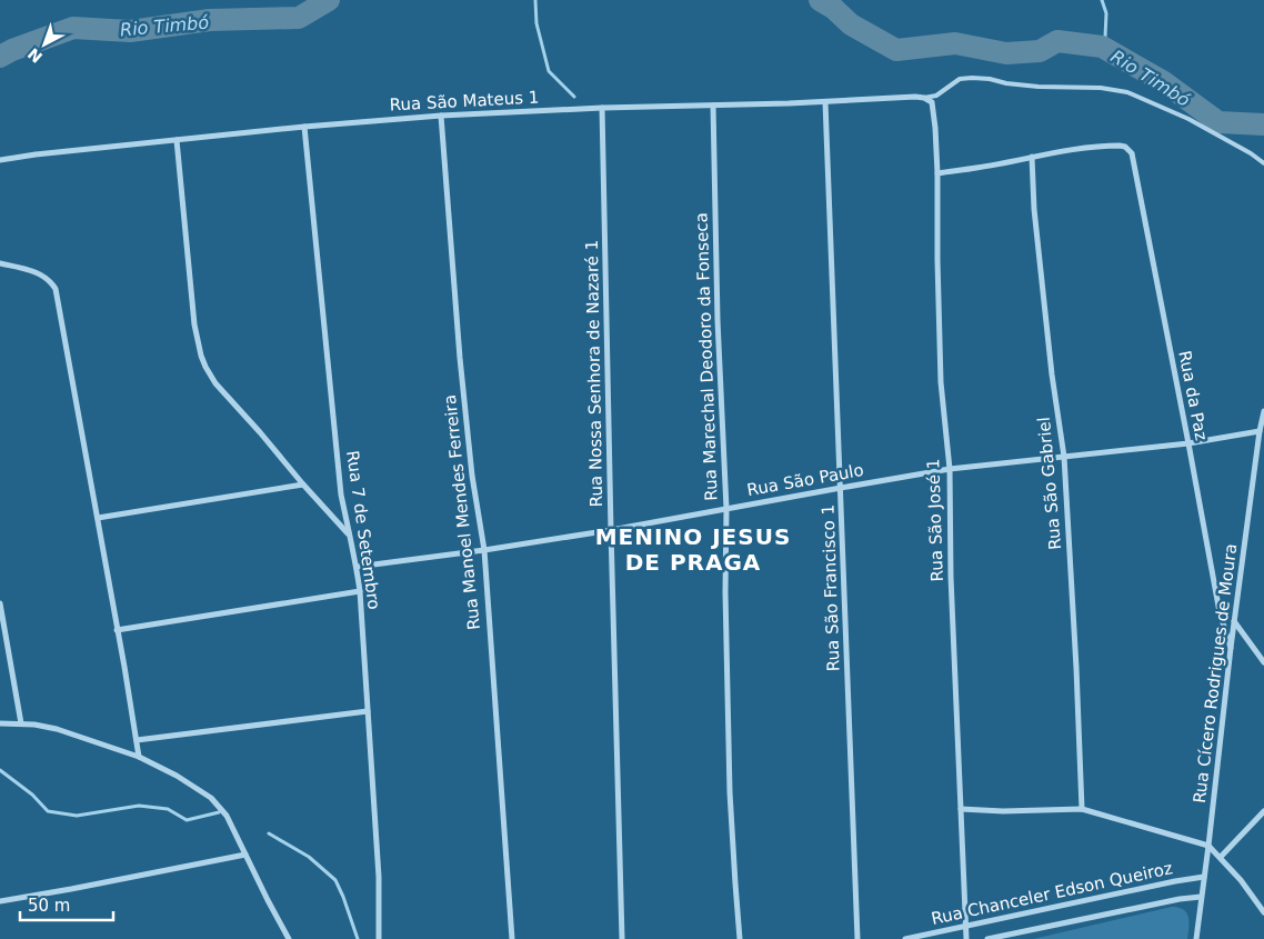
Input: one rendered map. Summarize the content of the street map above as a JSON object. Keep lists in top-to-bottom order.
{
  "streets": {
    "street": [
      "Rua São Mateus 1",
      "Rua Marechal Deodoro da Fonseca",
      "Rua Nossa Senhora de Nazaré 1",
      "Rua da Paz",
      "Rua São Paulo",
      "Rua São Gabriel",
      "Rua Manoel Mendes Ferreira",
      "Rua São José 1",
      "Rua 7 de Setembro",
      "Rua São Francisco 1",
      "Rua Cícero Rodrigues de Moura",
      "Rua Chanceler Edson Queiroz"
    ]
  },
  "crossings": [
    ["Rua São Mateus 1", "Rua Marechal Deodoro da Fonseca"],
    ["Rua São Mateus 1", "Rua Nossa Senhora de Nazaré 1"],
    ["Rua São Mateus 1", "Rua Manoel Mendes Ferreira"],
    ["Rua São Mateus 1", "Rua São José 1"],
    ["Rua São Mateus 1", "Rua 7 de Setembro"],
    ["Rua São Mateus 1", "Rua São Francisco 1"],
    ["Rua Marechal Deodoro da Fonseca", "Rua São Paulo"],
    ["Rua Nossa Senhora de Nazaré 1", "Rua São Paulo"],
    ["Rua da Paz", "Rua São Paulo"],
    ["Rua da Paz", "Rua São Gabriel"],
    ["Rua da Paz", "Rua Cícero Rodrigues de Moura"],
    ["Rua São Paulo", "Rua São Gabriel"],
    ["Rua São Paulo", "Rua Manoel Mendes Ferreira"],
    ["Rua São Paulo", "Rua São José 1"],
    ["Rua São Paulo", "Rua 7 de Setembro"],
    ["Rua São Paulo", "Rua São Francisco 1"],
    ["Rua São Paulo", "Rua Cícero Rodrigues de Moura"],
    ["Rua São José 1", "Rua Chanceler Edson Queiroz"],
    ["Rua Cícero Rodrigues de Moura", "Rua Chanceler Edson Queiroz"]
  ],
  "districts": ["MENINO JESUS DE PRAGA"],
  "water": ["Rio Timbó"],
  "scale_bar": "50 m",
  "north": "bottom left"
}
